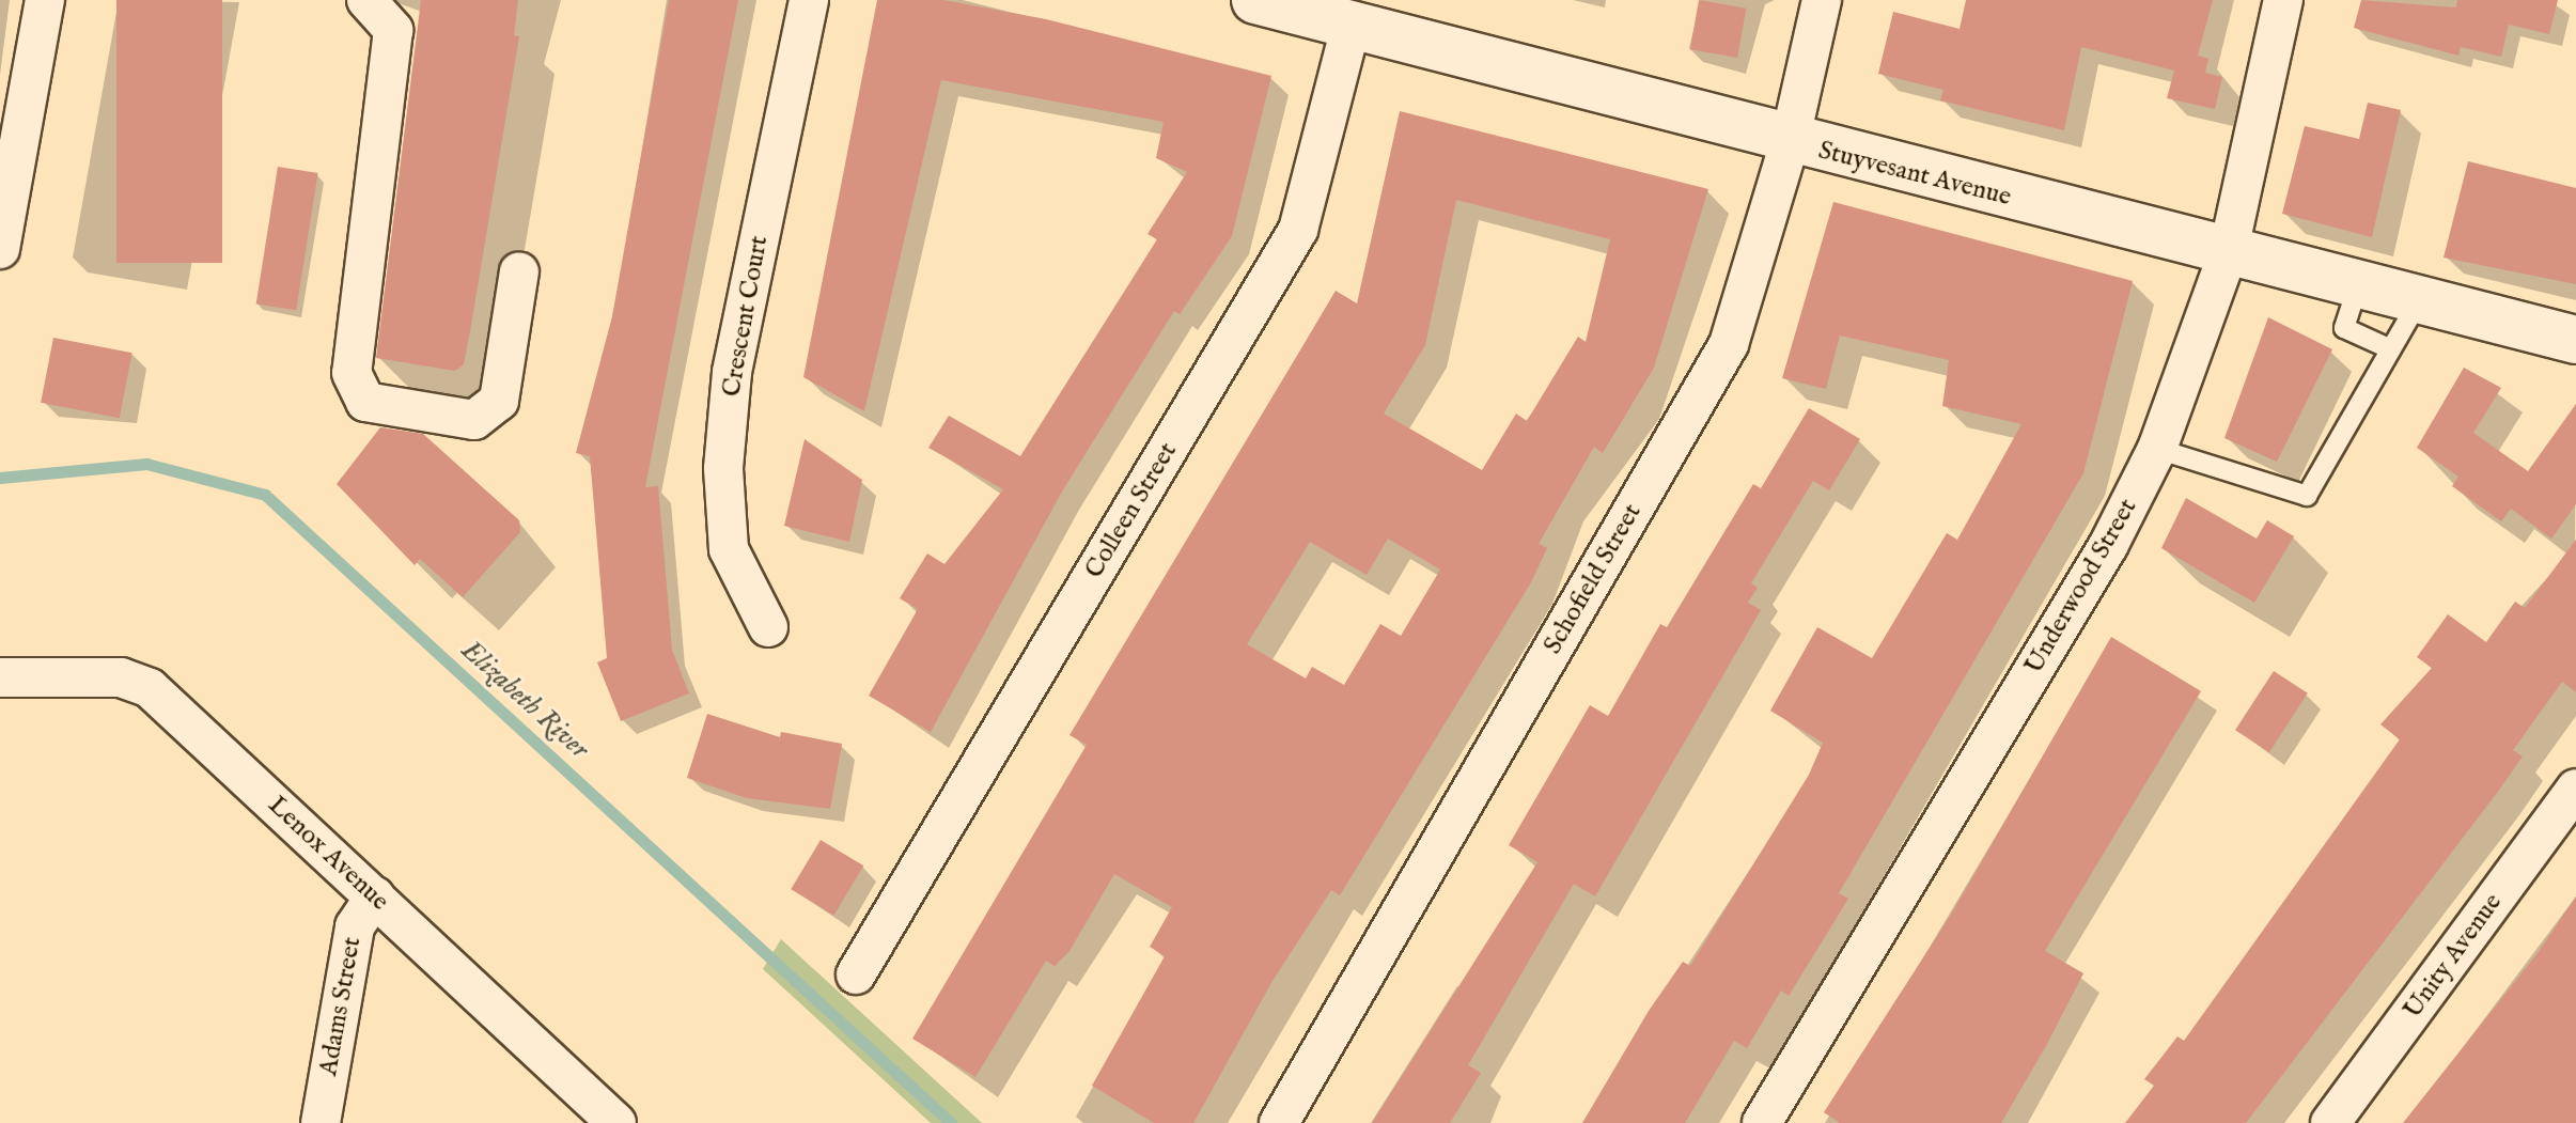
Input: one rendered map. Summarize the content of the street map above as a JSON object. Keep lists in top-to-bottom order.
{
  "streets": {
    "main road": ["Stuyvesant Avenue"],
    "street": [
      "Crescent Court",
      "Colleen Street",
      "Schofield Street",
      "Underwood Street",
      "Lenox Avenue",
      "Unity Avenue",
      "Adams Street"
    ]
  },
  "crossings": [
    ["Stuyvesant Avenue", "Colleen Street"],
    ["Stuyvesant Avenue", "Schofield Street"],
    ["Stuyvesant Avenue", "Underwood Street"],
    ["Lenox Avenue", "Adams Street"]
  ],
  "water": ["Elizabeth River"]
}
